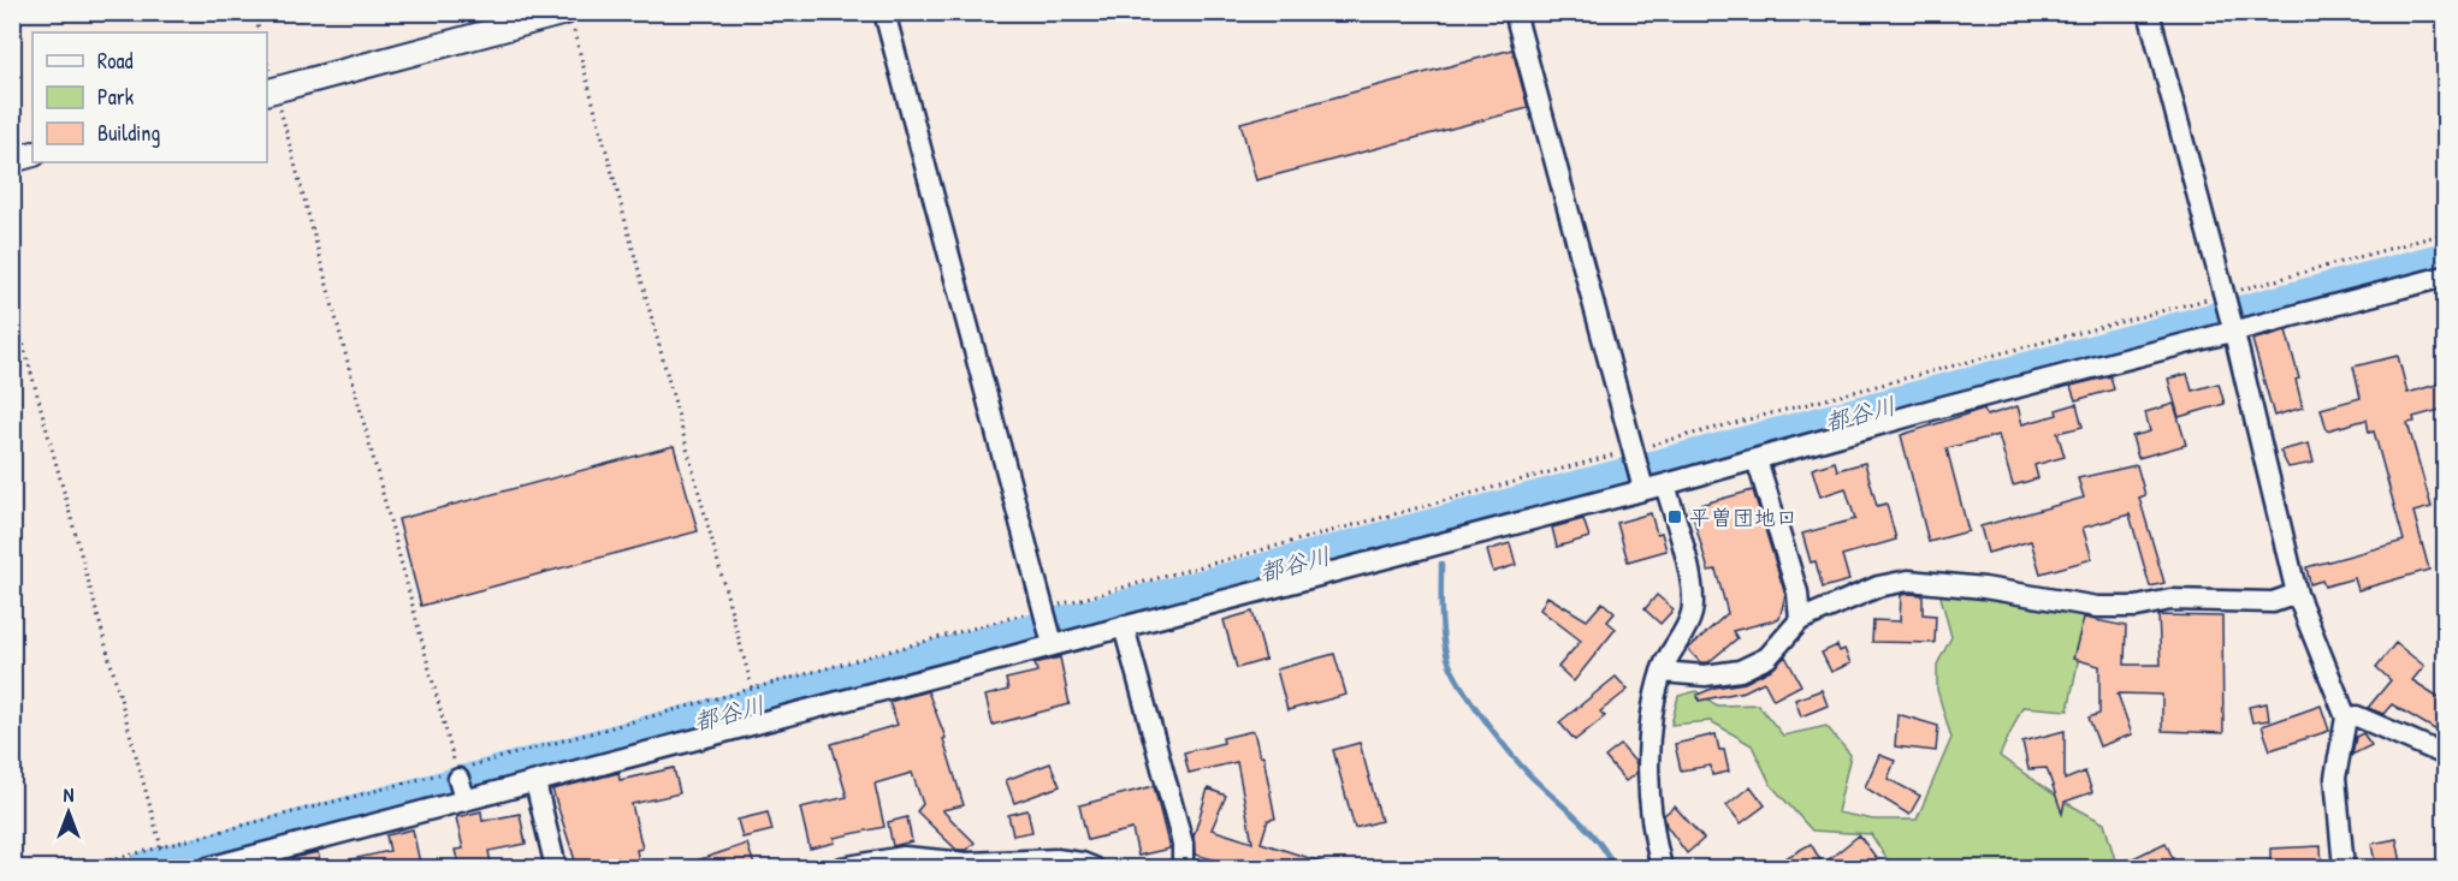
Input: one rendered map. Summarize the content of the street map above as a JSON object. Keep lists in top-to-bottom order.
{
  "water": ["都谷川"],
  "places": {
    "transit": ["平曽団地口"]
  },
  "legend": ["Road", "Park", "Building"],
  "north": "top"
}
